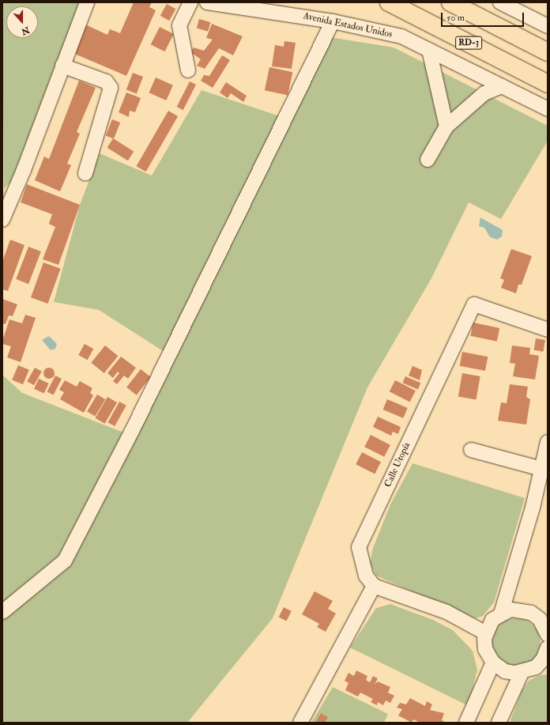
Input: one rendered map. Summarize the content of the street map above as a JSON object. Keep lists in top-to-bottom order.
{
  "streets": {
    "highway": ["RD-3"],
    "street": ["Avenida Estados Unidos", "Calle Utopía"]
  },
  "scale_bar": "50 m",
  "north": "bottom"
}
